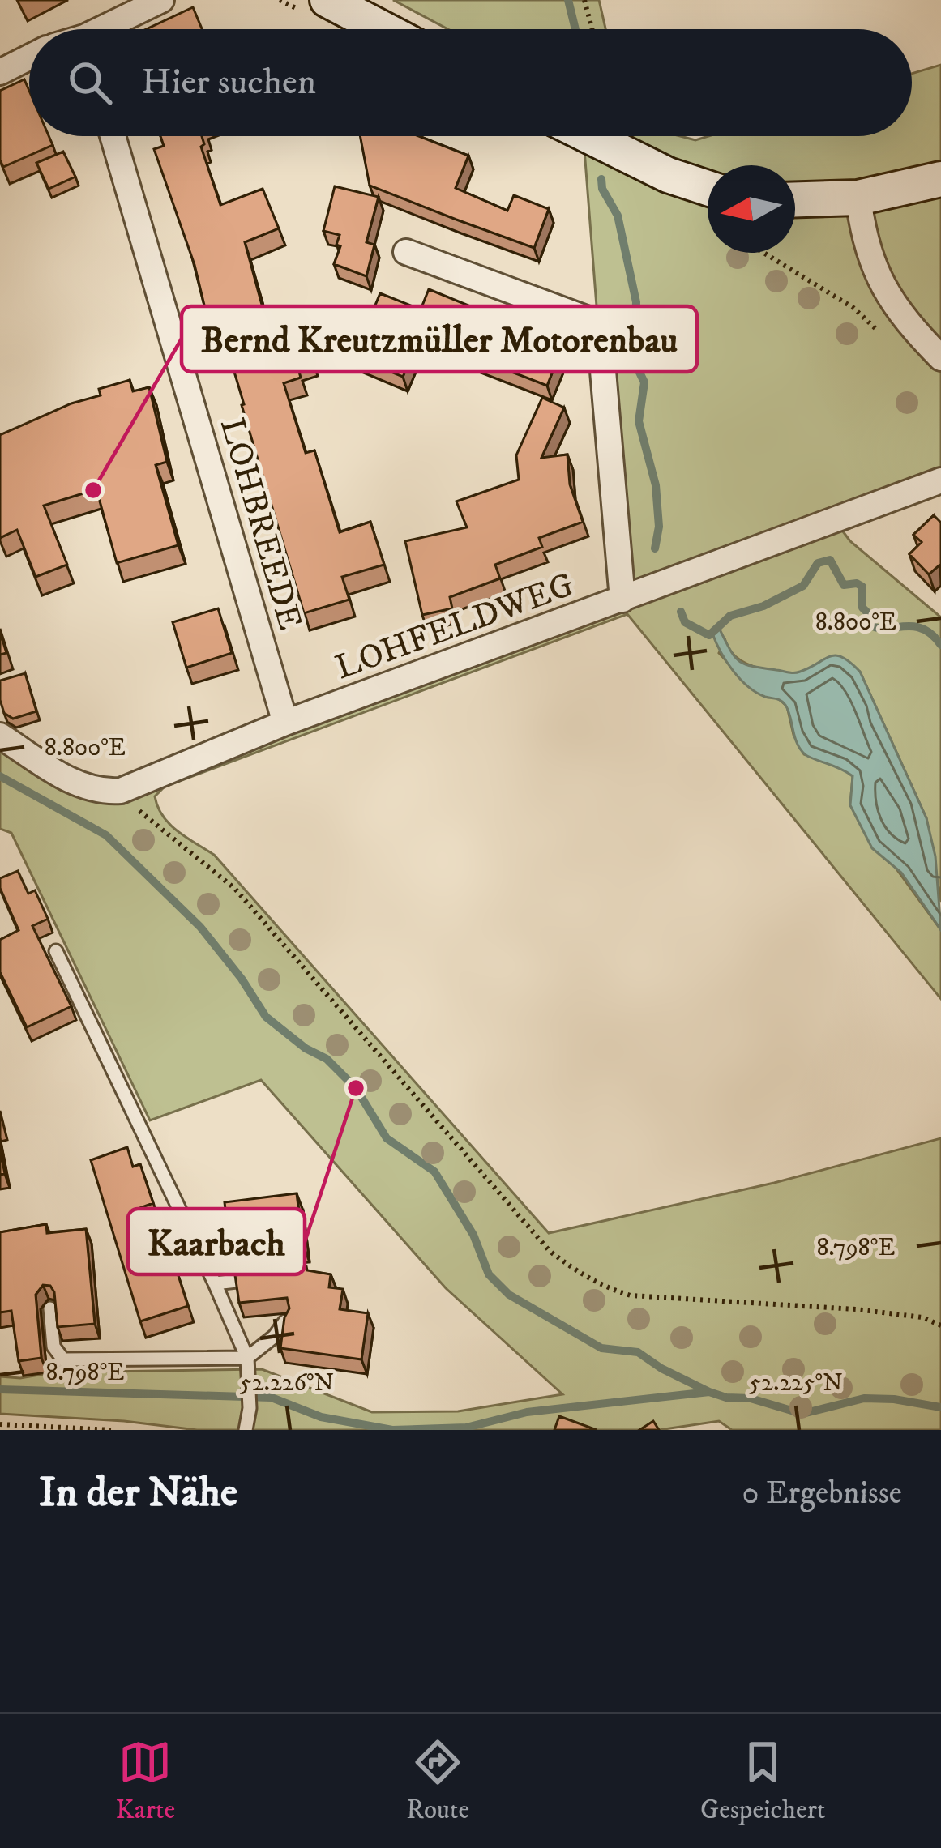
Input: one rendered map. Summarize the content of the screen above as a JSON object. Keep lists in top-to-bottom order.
{
  "streets": {
    "street": ["LOHBREEDE", "LOHFELDWEG"]
  },
  "crossings": [
    ["LOHBREEDE", "LOHFELDWEG"]
  ],
  "places": ["Bernd Kreutzmüller Motorenbau", "Kaarbach"],
  "north": "left",
  "page": {
    "search": "Hier suchen",
    "heading": ["In der Nähe", "0 Ergebnisse"],
    "nav": ["Karte", "Route", "Gespeichert"]
  },
  "coordinates": [
    "8.800°E",
    "8.798°E",
    "52.226°N",
    "52.225°N"
  ]
}
